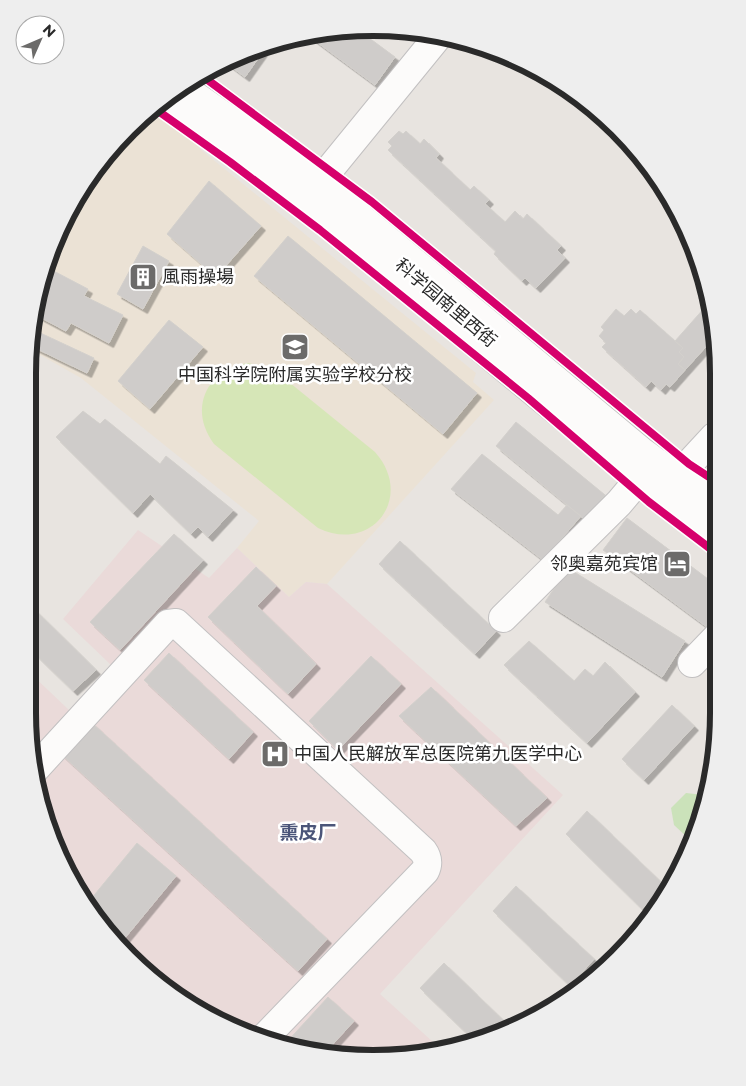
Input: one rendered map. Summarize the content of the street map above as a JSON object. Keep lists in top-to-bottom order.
{
  "streets": {
    "street": ["科学园南里西街"]
  },
  "districts": ["熏皮厂"],
  "places": {
    "building": ["風雨操場"],
    "school or university": ["中国科学院附属实验学校分校"],
    "hotel": ["邻奥嘉苑宾馆"],
    "hospital": ["中国人民解放军总医院第九医学中心"]
  },
  "north": "top right"
}
